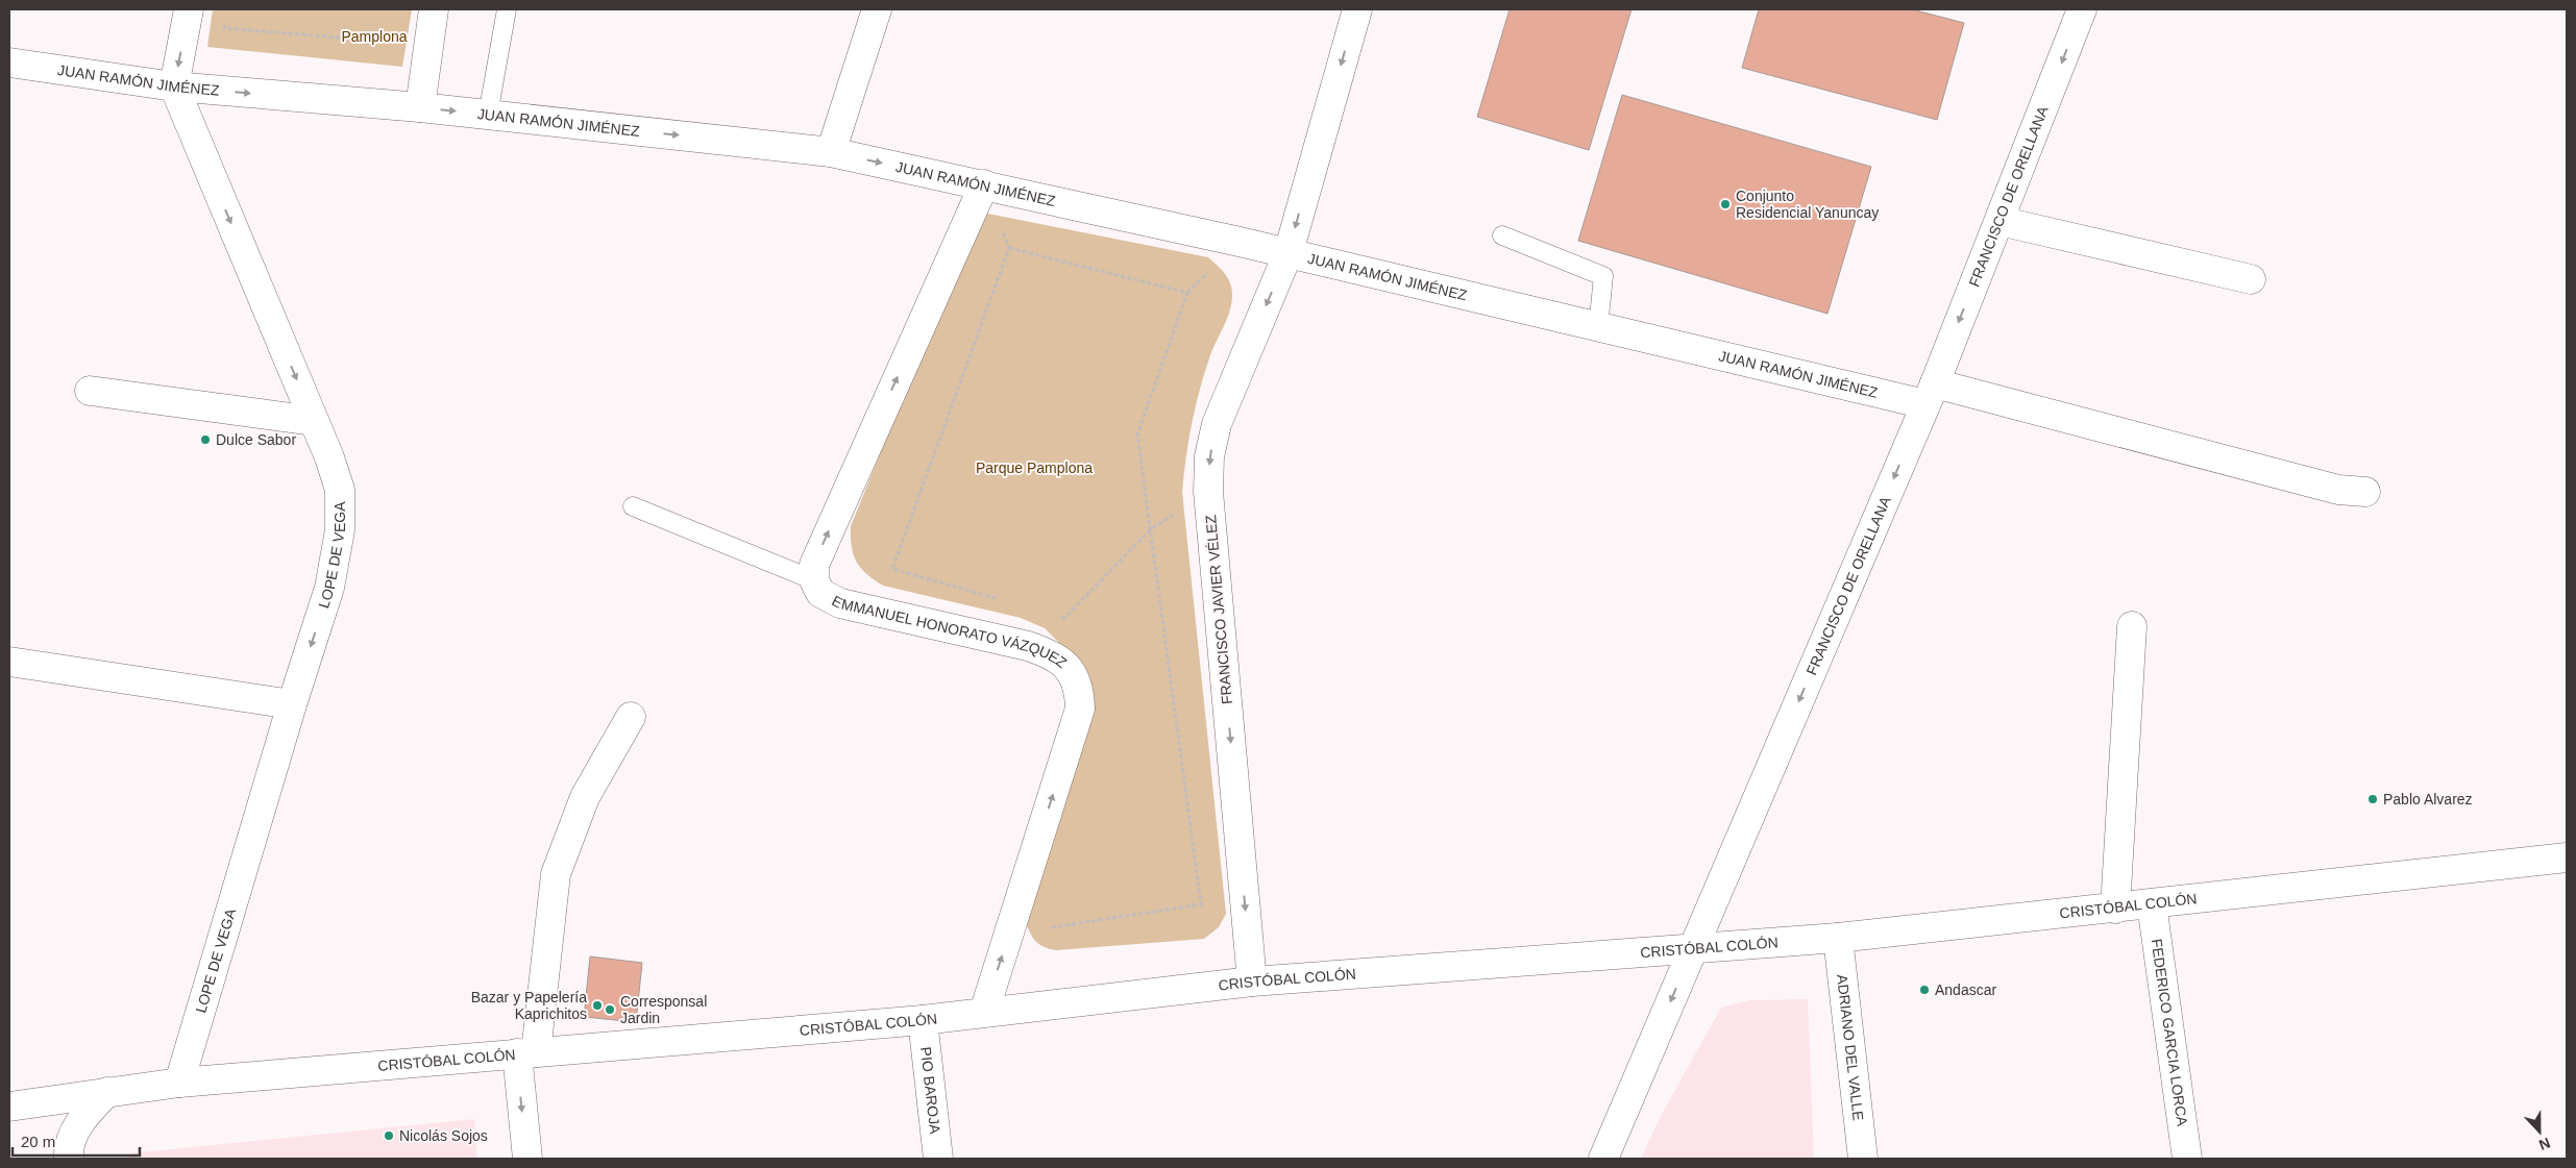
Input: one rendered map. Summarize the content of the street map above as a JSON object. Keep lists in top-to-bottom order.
{
  "streets": {
    "street": [
      "JUAN RAMÓN JIMÉNEZ",
      "FRANCISCO DE ORELLANA",
      "LOPE DE VEGA",
      "FRANCISCO JAVIER VÉLEZ",
      "EMMANUEL HONORATO VÁZQUEZ",
      "CRISTÓBAL COLÓN",
      "FEDERICO GARCIA LORCA",
      "ADRIANO DEL VALLE",
      "PIO BAROJA"
    ]
  },
  "crossings": [
    ["JUAN RAMÓN JIMÉNEZ", "FRANCISCO DE ORELLANA"],
    ["JUAN RAMÓN JIMÉNEZ", "LOPE DE VEGA"],
    ["JUAN RAMÓN JIMÉNEZ", "FRANCISCO JAVIER VÉLEZ"],
    ["JUAN RAMÓN JIMÉNEZ", "EMMANUEL HONORATO VÁZQUEZ"],
    ["FRANCISCO DE ORELLANA", "CRISTÓBAL COLÓN"],
    ["LOPE DE VEGA", "CRISTÓBAL COLÓN"],
    ["FRANCISCO JAVIER VÉLEZ", "CRISTÓBAL COLÓN"],
    ["EMMANUEL HONORATO VÁZQUEZ", "CRISTÓBAL COLÓN"],
    ["CRISTÓBAL COLÓN", "FEDERICO GARCIA LORCA"],
    ["CRISTÓBAL COLÓN", "ADRIANO DEL VALLE"],
    ["CRISTÓBAL COLÓN", "PIO BAROJA"]
  ],
  "one_way": [
    "FRANCISCO DE ORELLANA",
    "LOPE DE VEGA",
    "FRANCISCO JAVIER VÉLEZ",
    "EMMANUEL HONORATO VÁZQUEZ"
  ],
  "parks": ["Pamplona", "Parque Pamplona"],
  "places": [
    "Conjunto Residencial Yanuncay",
    "Dulce Sabor",
    "Pablo Alvarez",
    "Andascar",
    "Bazar y Papelería Kaprichitos",
    "Corresponsal Jardin",
    "Nicolás Sojos"
  ],
  "scale_bar": "20 m",
  "north": "bottom"
}
